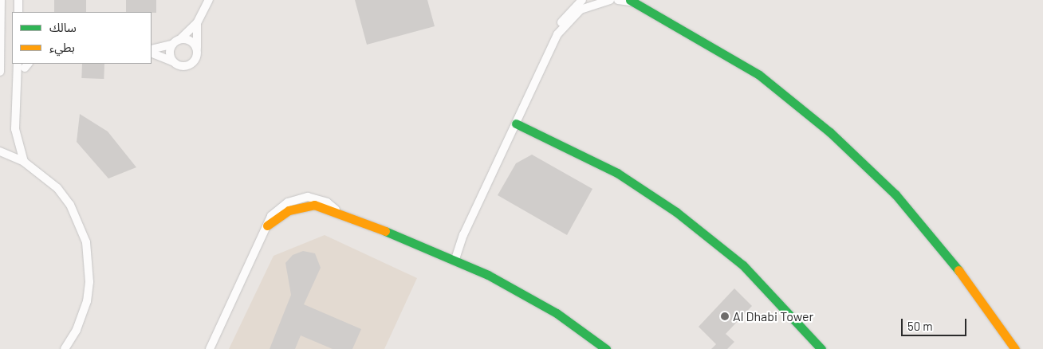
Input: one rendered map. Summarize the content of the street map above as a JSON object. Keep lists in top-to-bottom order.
{
  "places": ["Al Dhabi Tower"],
  "legend": ["سالك", "بطيء"],
  "scale_bar": "50 m"
}
